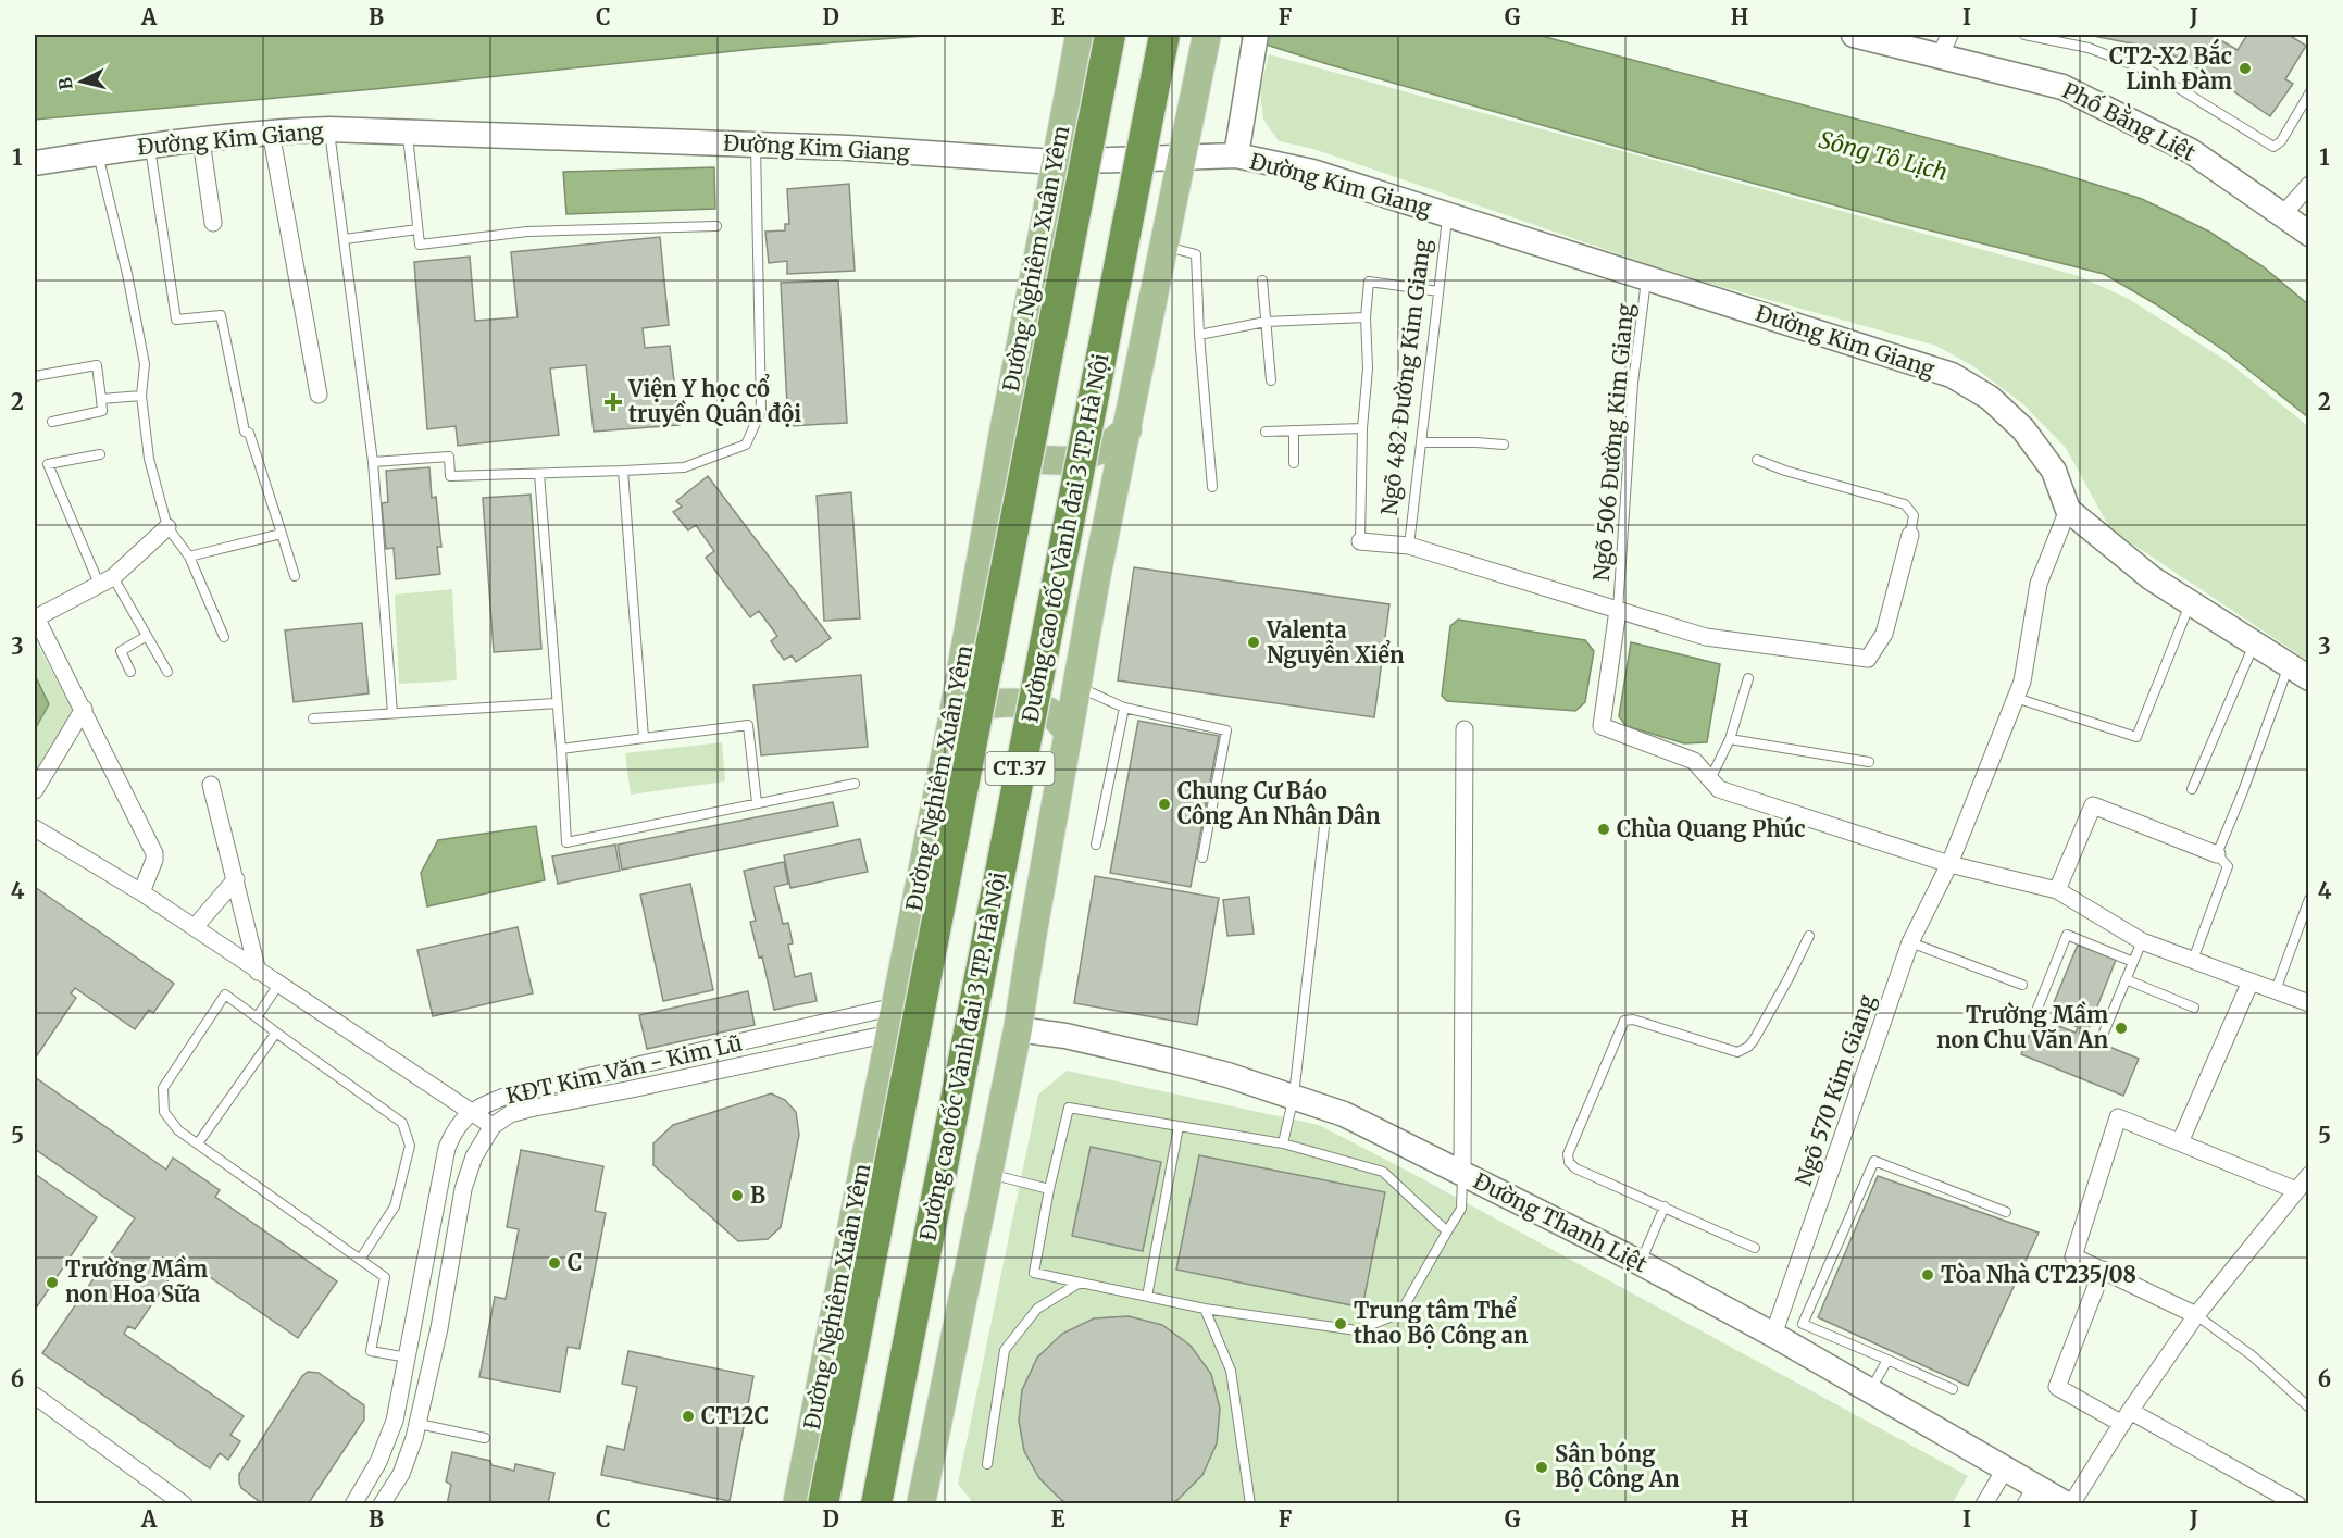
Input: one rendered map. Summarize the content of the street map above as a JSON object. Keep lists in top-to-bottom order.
{
  "streets": {
    "highway": ["Đường cao tốc Vành đai 3 TP. Hà Nội", "CT.37"],
    "main road": [
      "Phố Bằng Liệt",
      "Đường Kim Giang",
      "Đường Nghiêm Xuân Yêm",
      "Đường Thanh Liệt"
    ],
    "street": ["KĐT Kim Văn - Kim Lũ", "Ngõ 570 Kim Giang"],
    "lane": ["Ngõ 482 Đường Kim Giang", "Ngõ 506 Đường Kim Giang"]
  },
  "crossings": [
    ["Đường Kim Giang", "Đường Nghiêm Xuân Yêm"],
    ["Đường Kim Giang", "Ngõ 482 Đường Kim Giang"],
    ["Đường Kim Giang", "Ngõ 506 Đường Kim Giang"],
    ["Đường Kim Giang", "Ngõ 570 Kim Giang"],
    ["Đường Nghiêm Xuân Yêm", "KĐT Kim Văn - Kim Lũ"],
    ["Ngõ 570 Kim Giang", "Đường Thanh Liệt"]
  ],
  "water": ["Sông Tô Lịch"],
  "places": {
    "other": [
      "CT2-X2 Bắc Linh Đàm",
      "Valenta Nguyễn Xiển",
      "Chung Cư Báo Công An Nhân Dân",
      "Chùa Quang Phúc",
      "Trường Mầm non Chu Văn An",
      "B",
      "C",
      "Tòa Nhà CT235/08",
      "Trường Mầm non Hoa Sữa",
      "Trung tâm Thể thao Bộ Công an",
      "CT12C",
      "Sân bóng Bộ Công An"
    ],
    "health": ["Viện Y học cổ truyền Quân đội"]
  },
  "north": "left",
  "grid": {
    "columns": [
      "A",
      "B",
      "C",
      "D",
      "E",
      "F",
      "G",
      "H",
      "I",
      "J"
    ],
    "rows": [
      "1",
      "2",
      "3",
      "4",
      "5",
      "6"
    ]
  }
}
